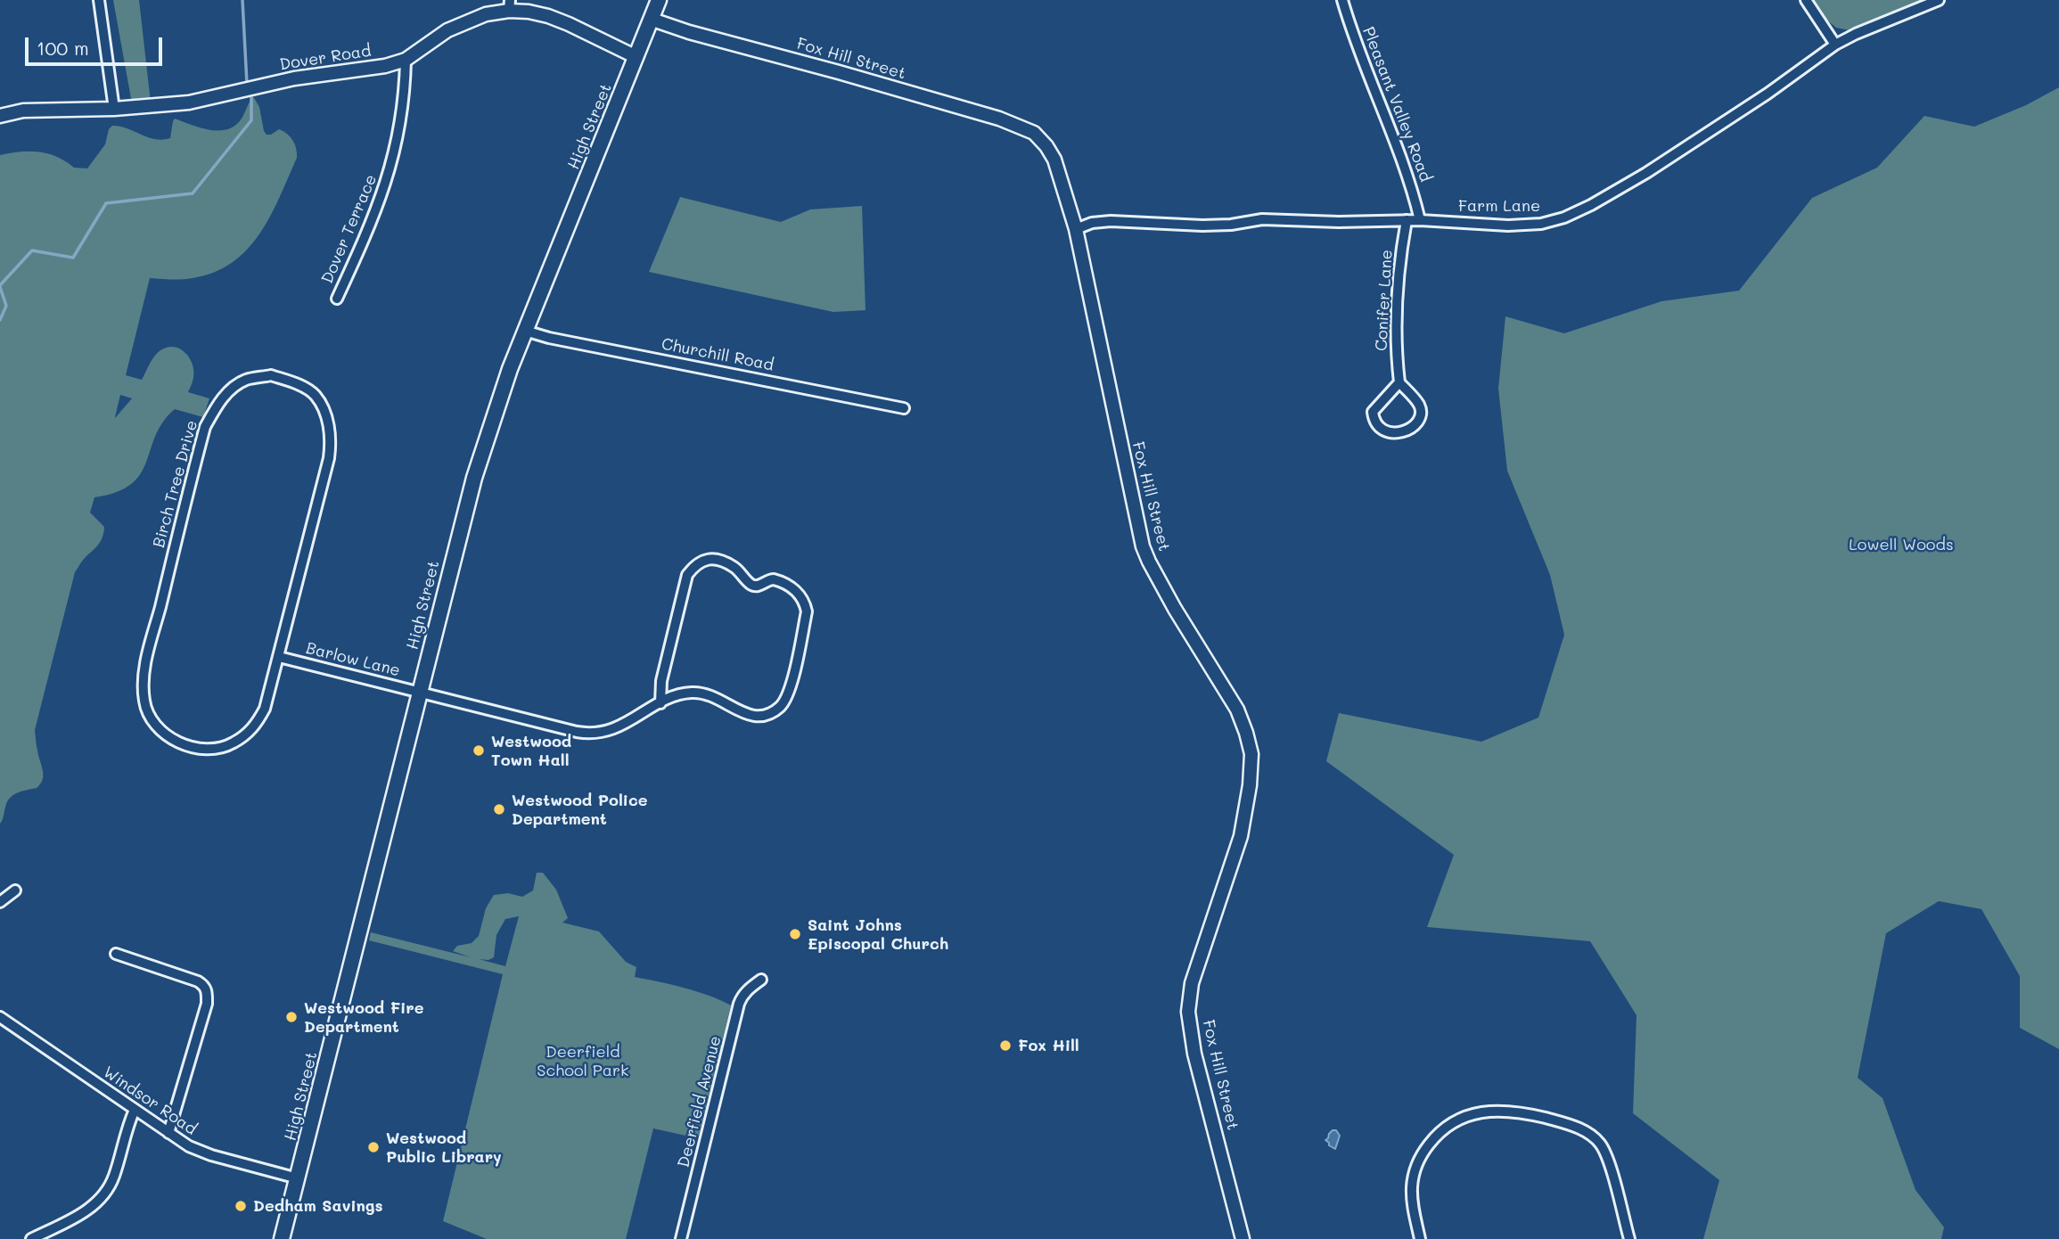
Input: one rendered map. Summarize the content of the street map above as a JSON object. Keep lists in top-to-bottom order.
{
  "streets": {
    "main road": ["High Street"],
    "street": [
      "Dover Road",
      "Fox Hill Street",
      "Pleasant Valley Road",
      "Farm Lane",
      "Dover Terrace",
      "Conifer Lane",
      "Churchill Road",
      "Birch Tree Drive",
      "Barlow Lane",
      "Windsor Road",
      "Deerfield Avenue"
    ]
  },
  "crossings": [
    ["Dover Road", "High Street"],
    ["Dover Road", "Dover Terrace"],
    ["Fox Hill Street", "High Street"],
    ["Fox Hill Street", "Farm Lane"],
    ["Pleasant Valley Road", "Farm Lane"],
    ["High Street", "Churchill Road"],
    ["High Street", "Barlow Lane"],
    ["High Street", "Windsor Road"],
    ["Farm Lane", "Conifer Lane"],
    ["Birch Tree Drive", "Barlow Lane"]
  ],
  "parks": ["Lowell Woods", "Deerfield School Park"],
  "places": [
    "Westwood Town Hall",
    "Westwood Police Department",
    "Saint Johns Episcopal Church",
    "Westwood Fire Department",
    "Fox Hill",
    "Westwood Public Library",
    "Dedham Savings"
  ],
  "scale_bar": "100 m"
}
